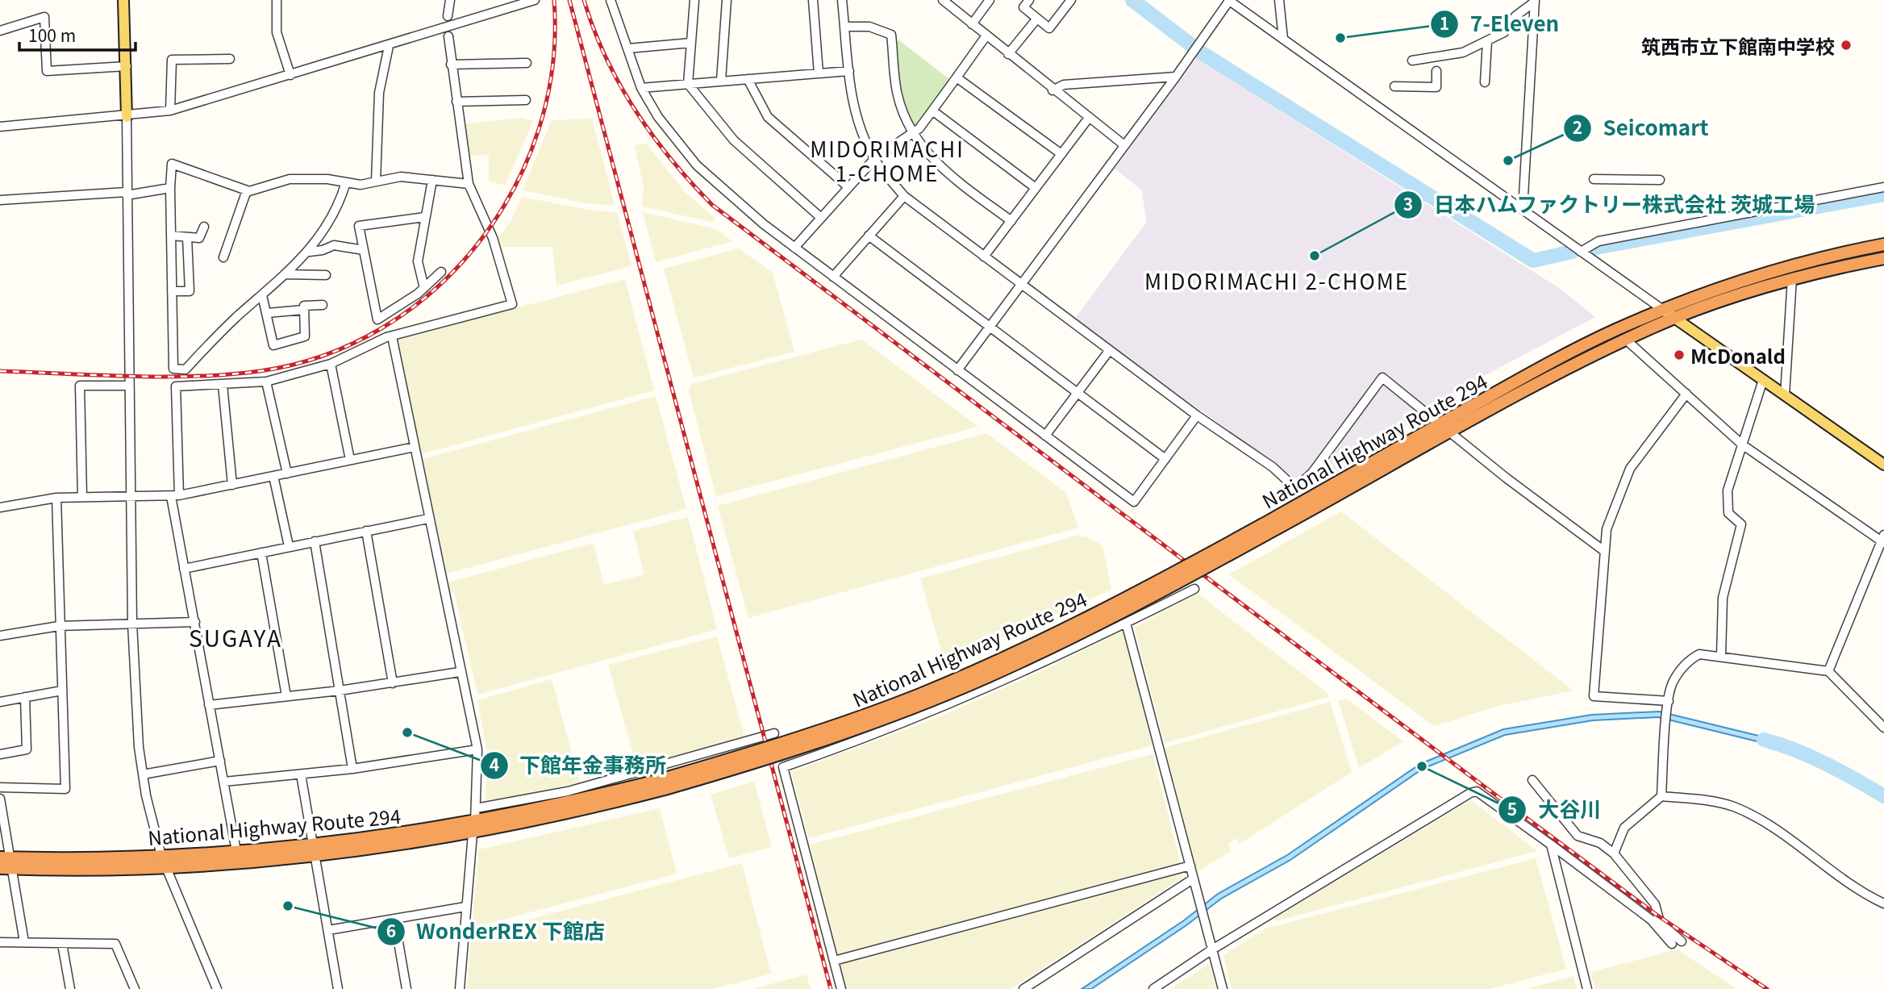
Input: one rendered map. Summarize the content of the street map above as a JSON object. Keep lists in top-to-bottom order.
{
  "streets": {
    "highway": ["National Highway Route 294"]
  },
  "districts": ["MIDORIMACHI 1-CHOME", "MIDORIMACHI 2-CHOME", "SUGAYA"],
  "places": [
    "7-Eleven",
    "筑西市立下館南中学校",
    "Seicomart",
    "日本ハムファクトリー株式会社 茨城工場",
    "McDonald",
    "下館年金事務所",
    "大谷川",
    "WonderREX 下館店"
  ],
  "scale_bar": "100 m"
}
